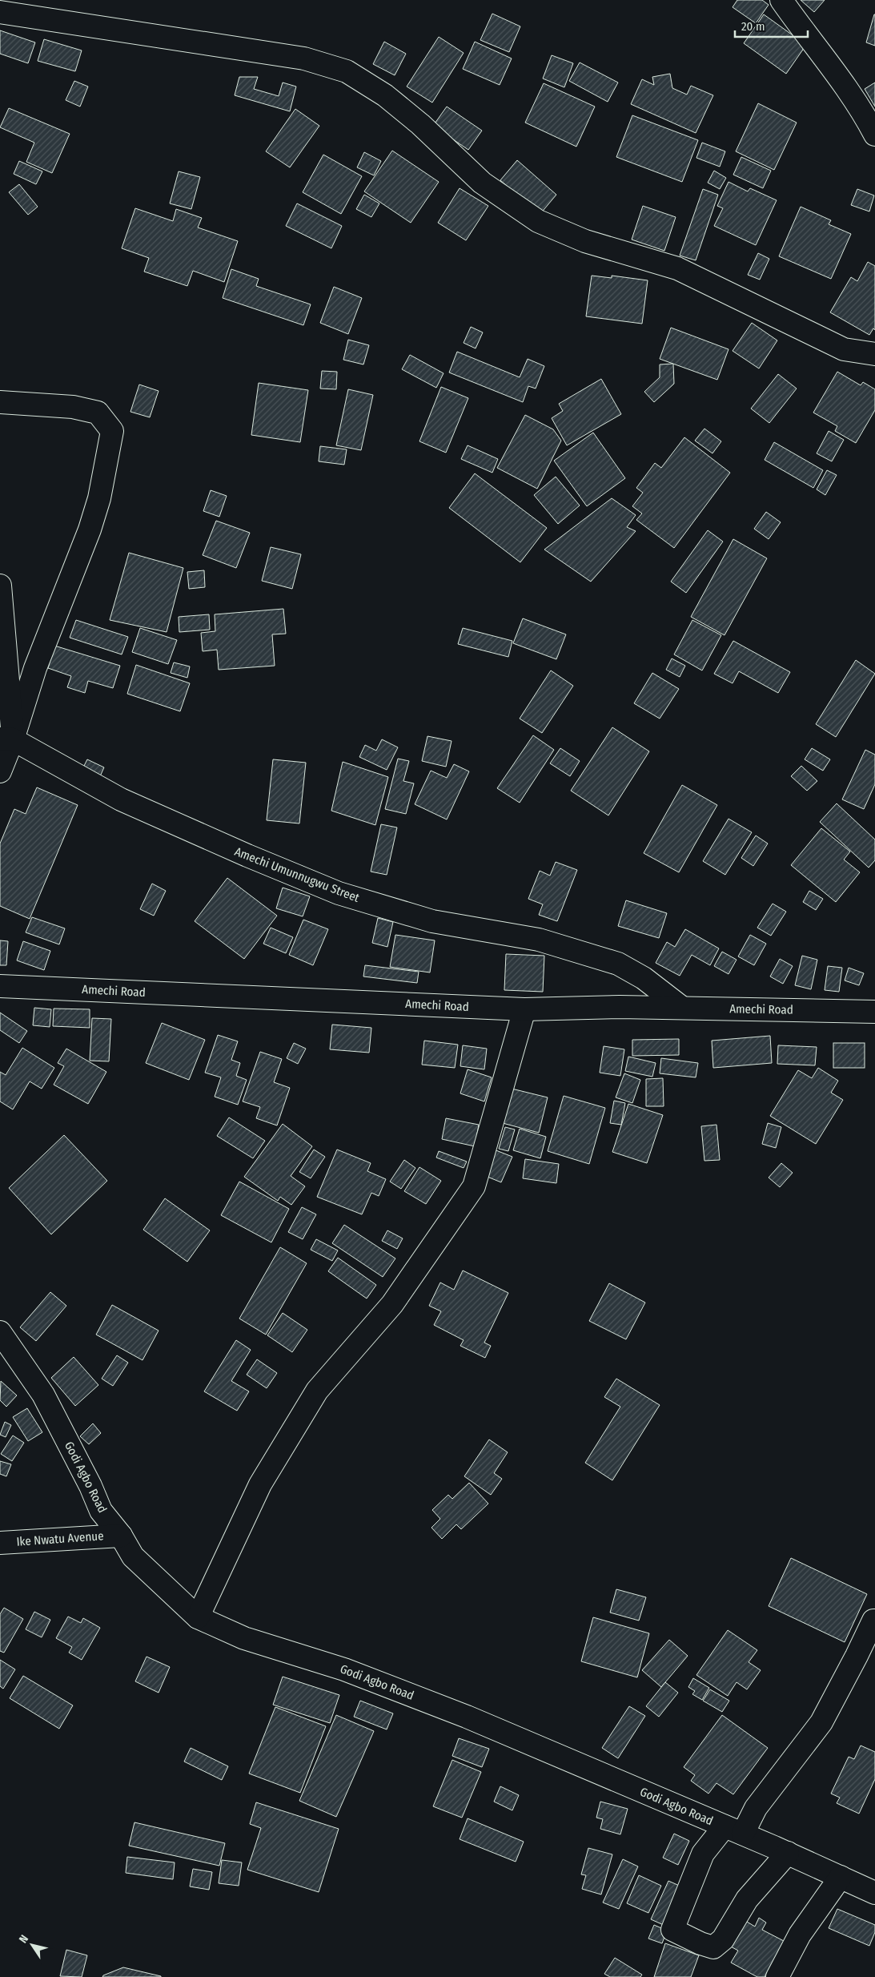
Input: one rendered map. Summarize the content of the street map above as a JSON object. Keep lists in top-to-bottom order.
{
  "streets": {
    "street": [
      "Amechi Umunnugwu Street",
      "Amechi Road",
      "Godi Agbo Road",
      "Ike Nwatu Avenue"
    ]
  },
  "crossings": [
    ["Amechi Umunnugwu Street", "Amechi Road"],
    ["Godi Agbo Road", "Ike Nwatu Avenue"]
  ],
  "scale_bar": "20 m",
  "north": "top left"
}
